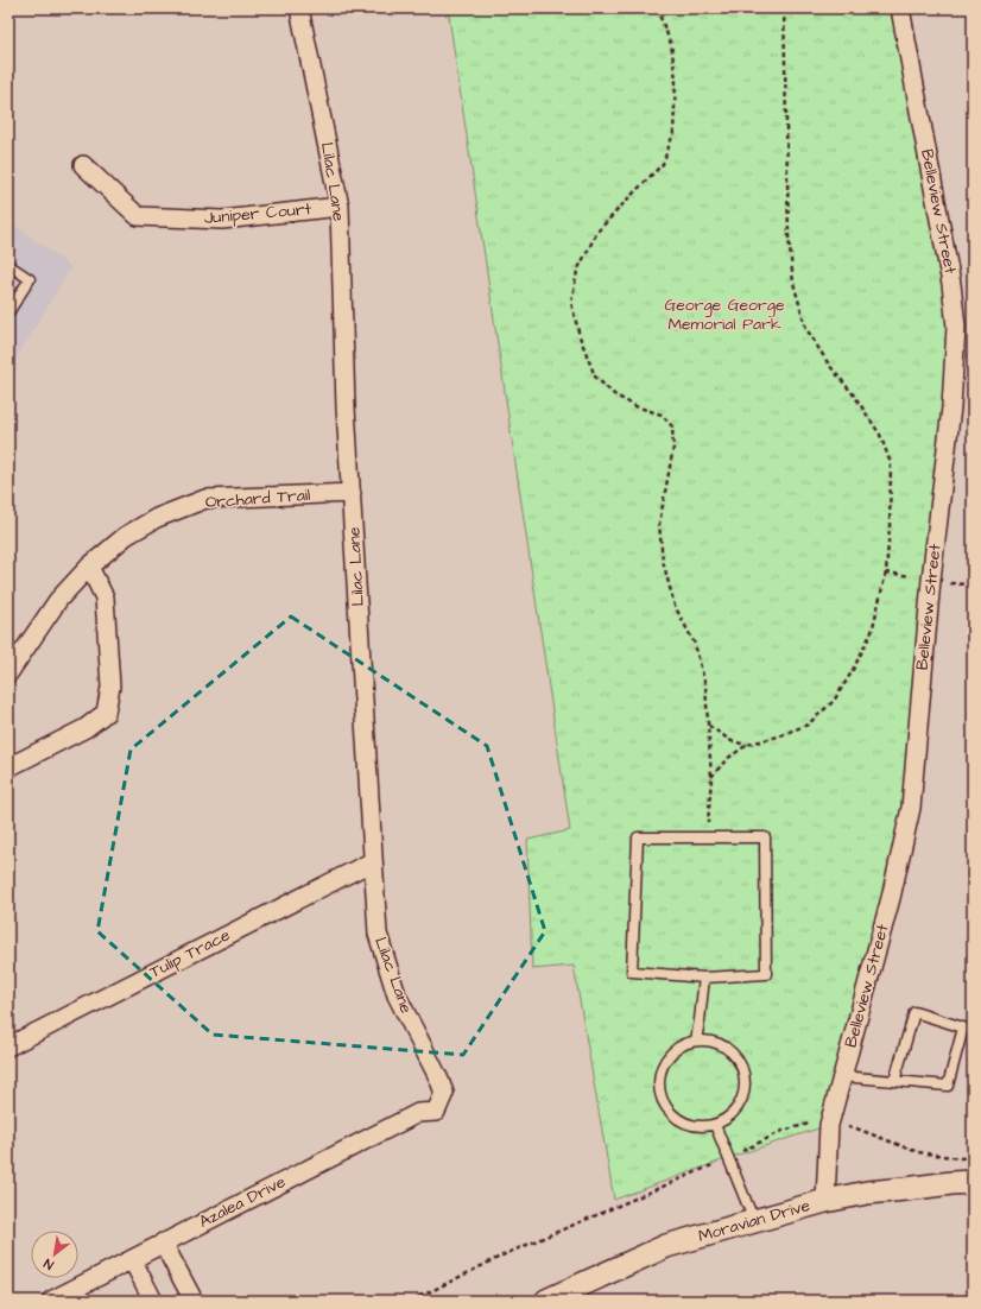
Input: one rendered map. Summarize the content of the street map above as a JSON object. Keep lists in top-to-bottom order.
{
  "streets": {
    "street": [
      "Lilac Lane",
      "Belleview Street",
      "Juniper Court",
      "Orchard Trail",
      "Tulip Trace",
      "Azalea Drive",
      "Moravian Drive"
    ]
  },
  "crossings": [
    ["Lilac Lane", "Juniper Court"],
    ["Lilac Lane", "Orchard Trail"],
    ["Lilac Lane", "Tulip Trace"],
    ["Lilac Lane", "Azalea Drive"],
    ["Belleview Street", "Moravian Drive"]
  ],
  "parks": ["George George Memorial Park"],
  "north": "bottom left"
}
